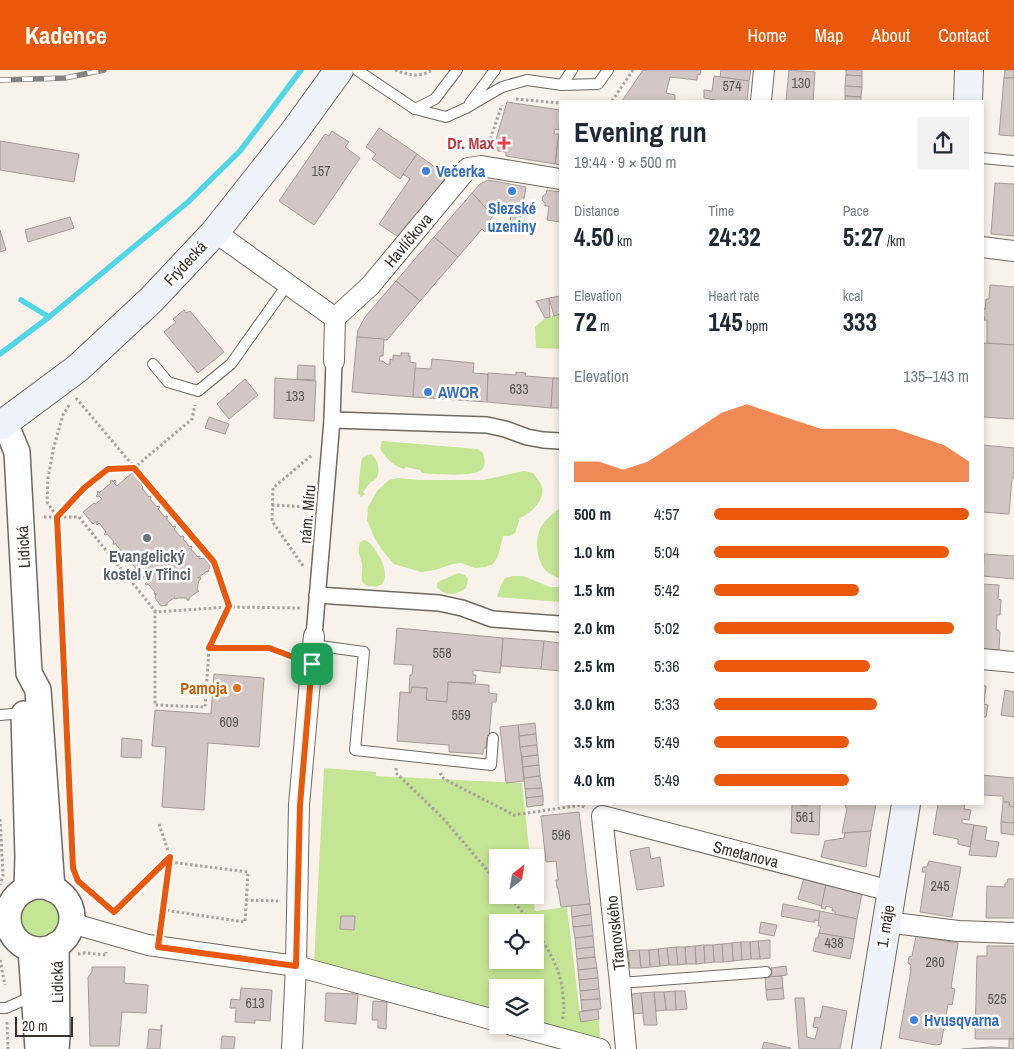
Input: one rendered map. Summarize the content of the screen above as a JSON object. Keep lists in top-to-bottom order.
{
  "streets": {
    "main road": ["Frýdecká", "1. máje"],
    "street": [
      "Havlíčkova",
      "nám. Míru",
      "Lidická",
      "Smetanova",
      "Třanovského"
    ]
  },
  "crossings": [
    ["Frýdecká", "Lidická"],
    ["Smetanova", "1. máje"],
    ["Smetanova", "Třanovského"]
  ],
  "places": {
    "health": ["Dr. Max"],
    "other": [
      "Večerka",
      "Slezské uzeniny",
      "AWOR",
      "Evangelický kostel v Třinci",
      "Pamoja",
      "Hvusqvarna"
    ]
  },
  "house_numbers": [
    "130",
    "574",
    "157",
    "633",
    "133",
    "558",
    "559",
    "609",
    "561",
    "596",
    "245",
    "438",
    "260",
    "525",
    "613"
  ],
  "scale_bar": "20 m",
  "north": "top right",
  "page": {
    "header": "Kadence",
    "nav": [
      "Home",
      "Map",
      "About",
      "Contact"
    ],
    "heading": ["Evening run", "19:44 · 9 × 500 m"],
    "stats": [
      ["Distance", "4.50 km"],
      ["Time", "24:32"],
      ["Pace", "5:27 /km"],
      ["Elevation", "72 m"],
      ["Heart rate", "145 bpm"],
      ["kcal", "333"]
    ],
    "chart": ["Elevation", "135–143 m"],
    "list": [
      {
        "name": "500 m",
        "note": "4:57"
      },
      {
        "name": "1.0 km",
        "note": "5:04"
      },
      {
        "name": "1.5 km",
        "note": "5:42"
      },
      {
        "name": "2.0 km",
        "note": "5:02"
      },
      {
        "name": "2.5 km",
        "note": "5:36"
      },
      {
        "name": "3.0 km",
        "note": "5:33"
      },
      {
        "name": "3.5 km",
        "note": "5:49"
      },
      {
        "name": "4.0 km",
        "note": "5:49"
      }
    ],
    "scale": "20 m"
  }
}
